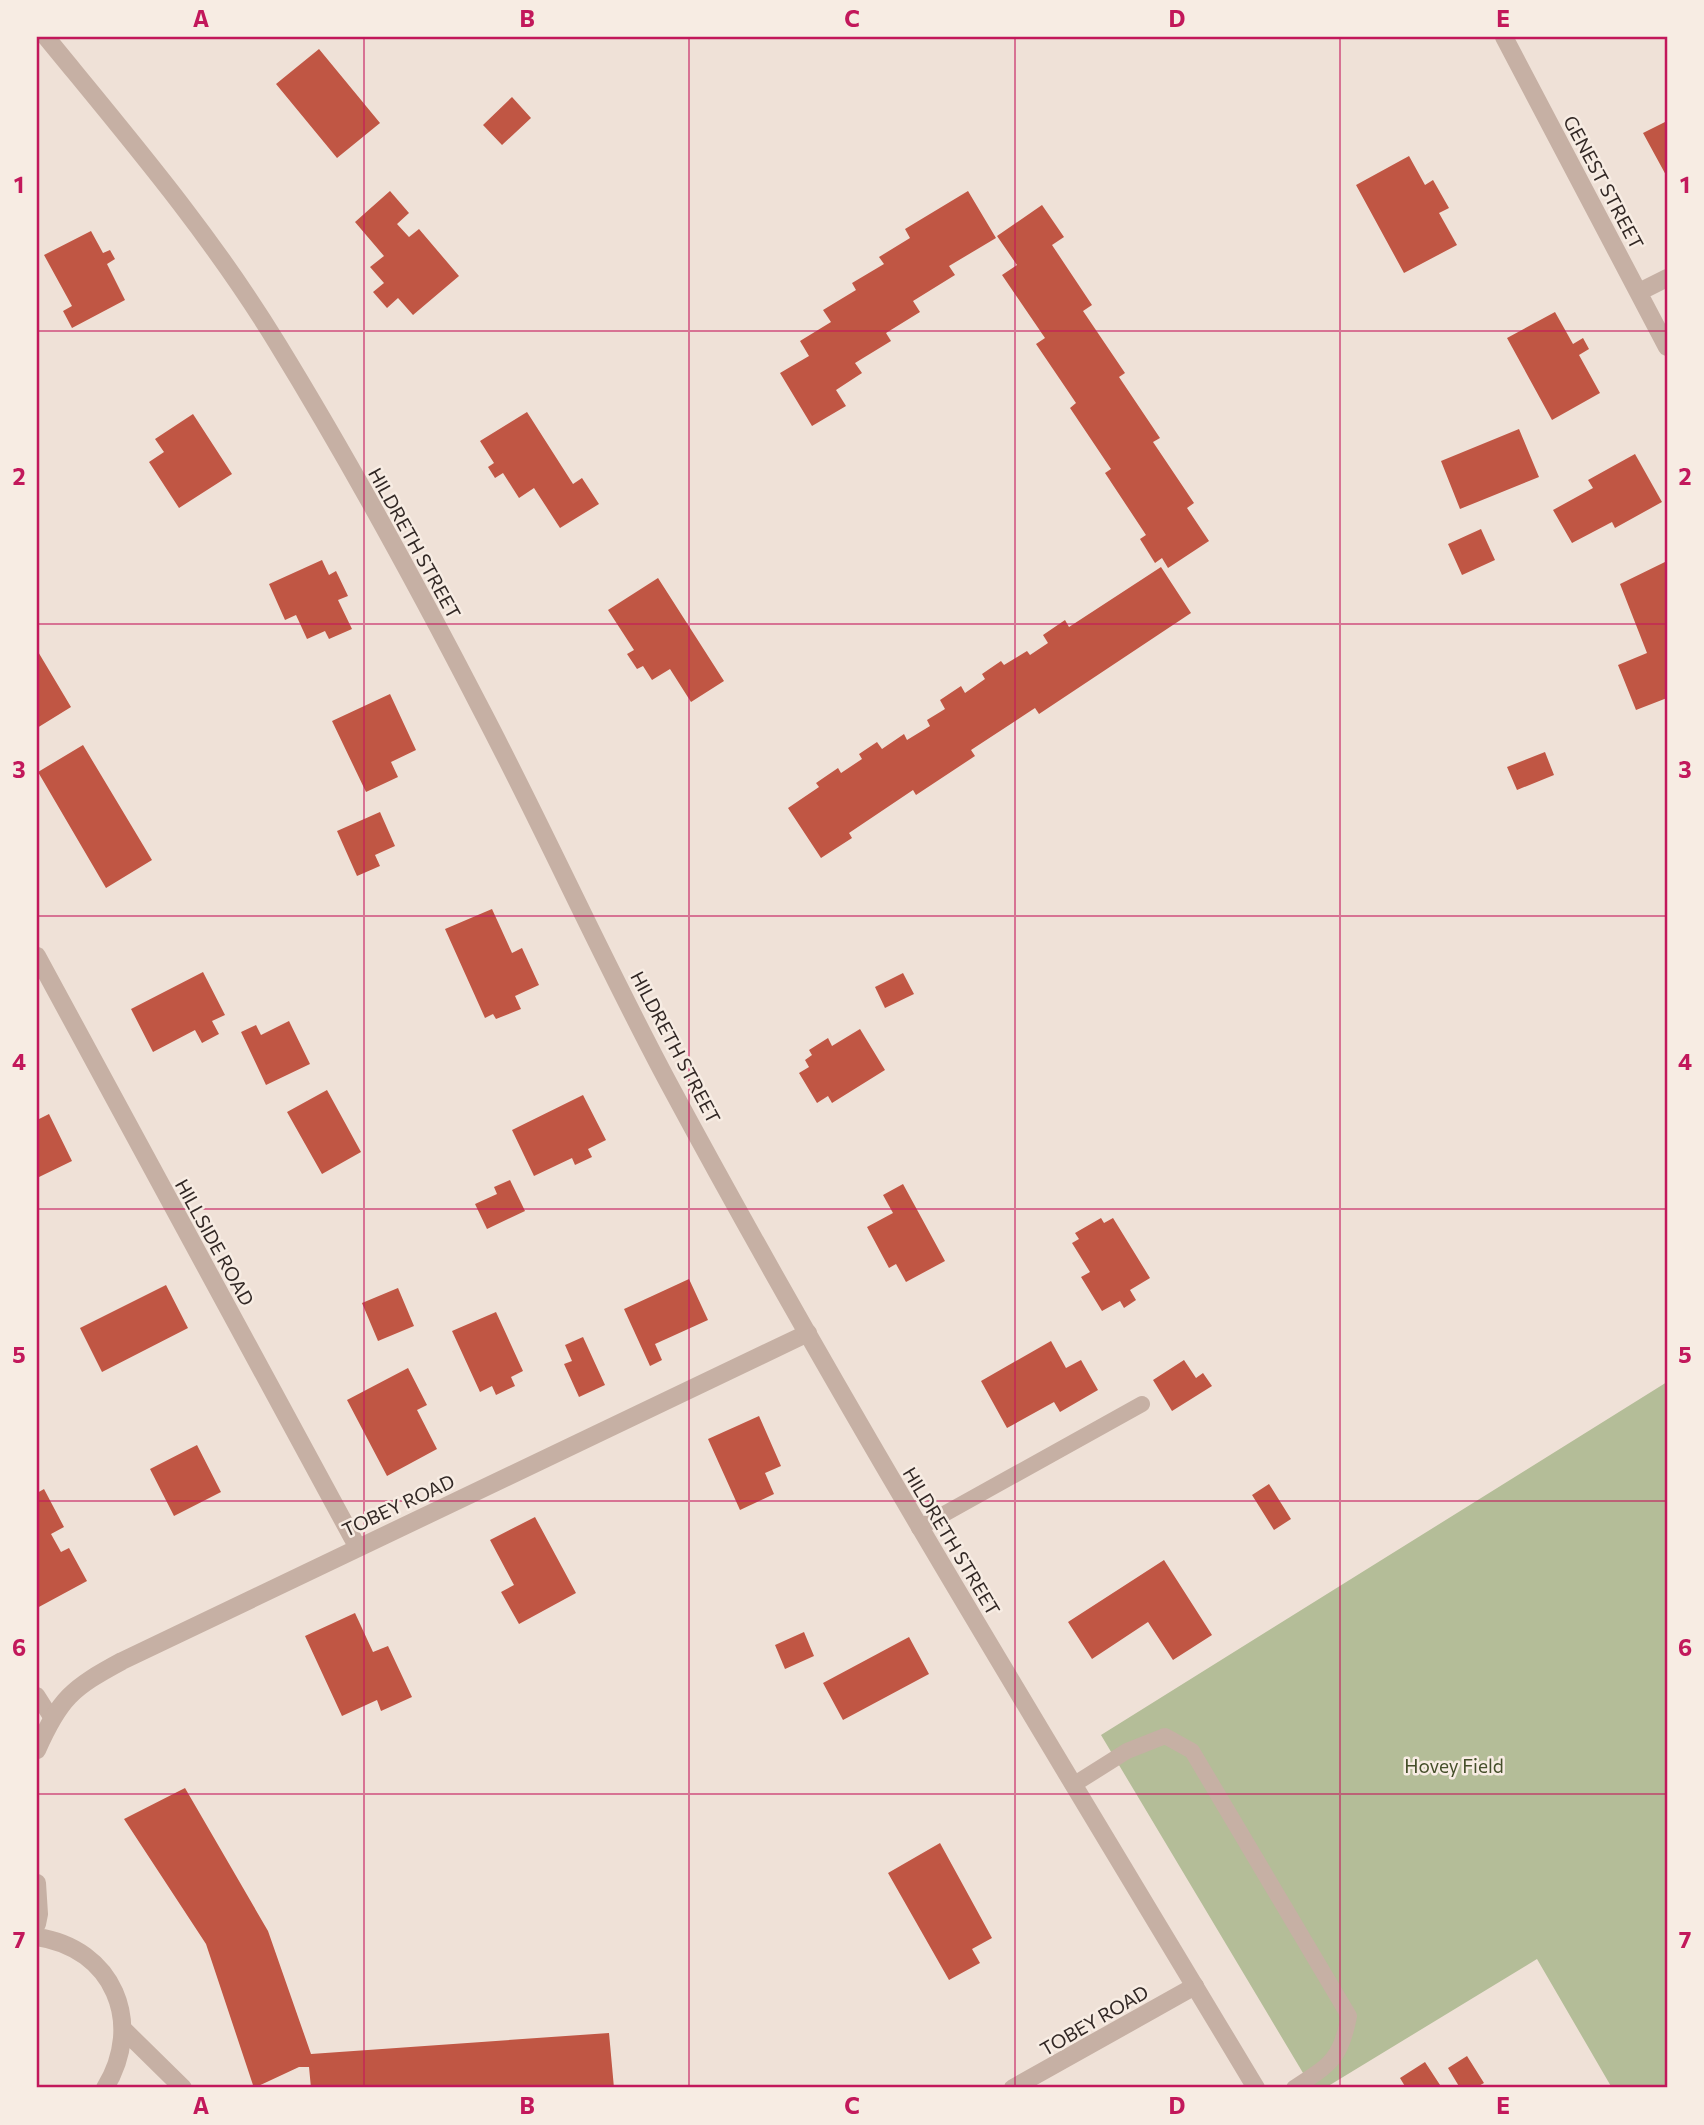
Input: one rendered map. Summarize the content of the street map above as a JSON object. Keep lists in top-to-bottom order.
{
  "streets": {
    "street": [
      "GENEST STREET",
      "HILDRETH STREET",
      "HILLSIDE ROAD",
      "TOBEY ROAD"
    ]
  },
  "crossings": [
    ["HILDRETH STREET", "TOBEY ROAD"],
    ["HILLSIDE ROAD", "TOBEY ROAD"]
  ],
  "parks": ["Hovey Field"],
  "grid": {
    "columns": [
      "A",
      "B",
      "C",
      "D",
      "E"
    ],
    "rows": [
      "1",
      "2",
      "3",
      "4",
      "5",
      "6",
      "7"
    ]
  }
}
